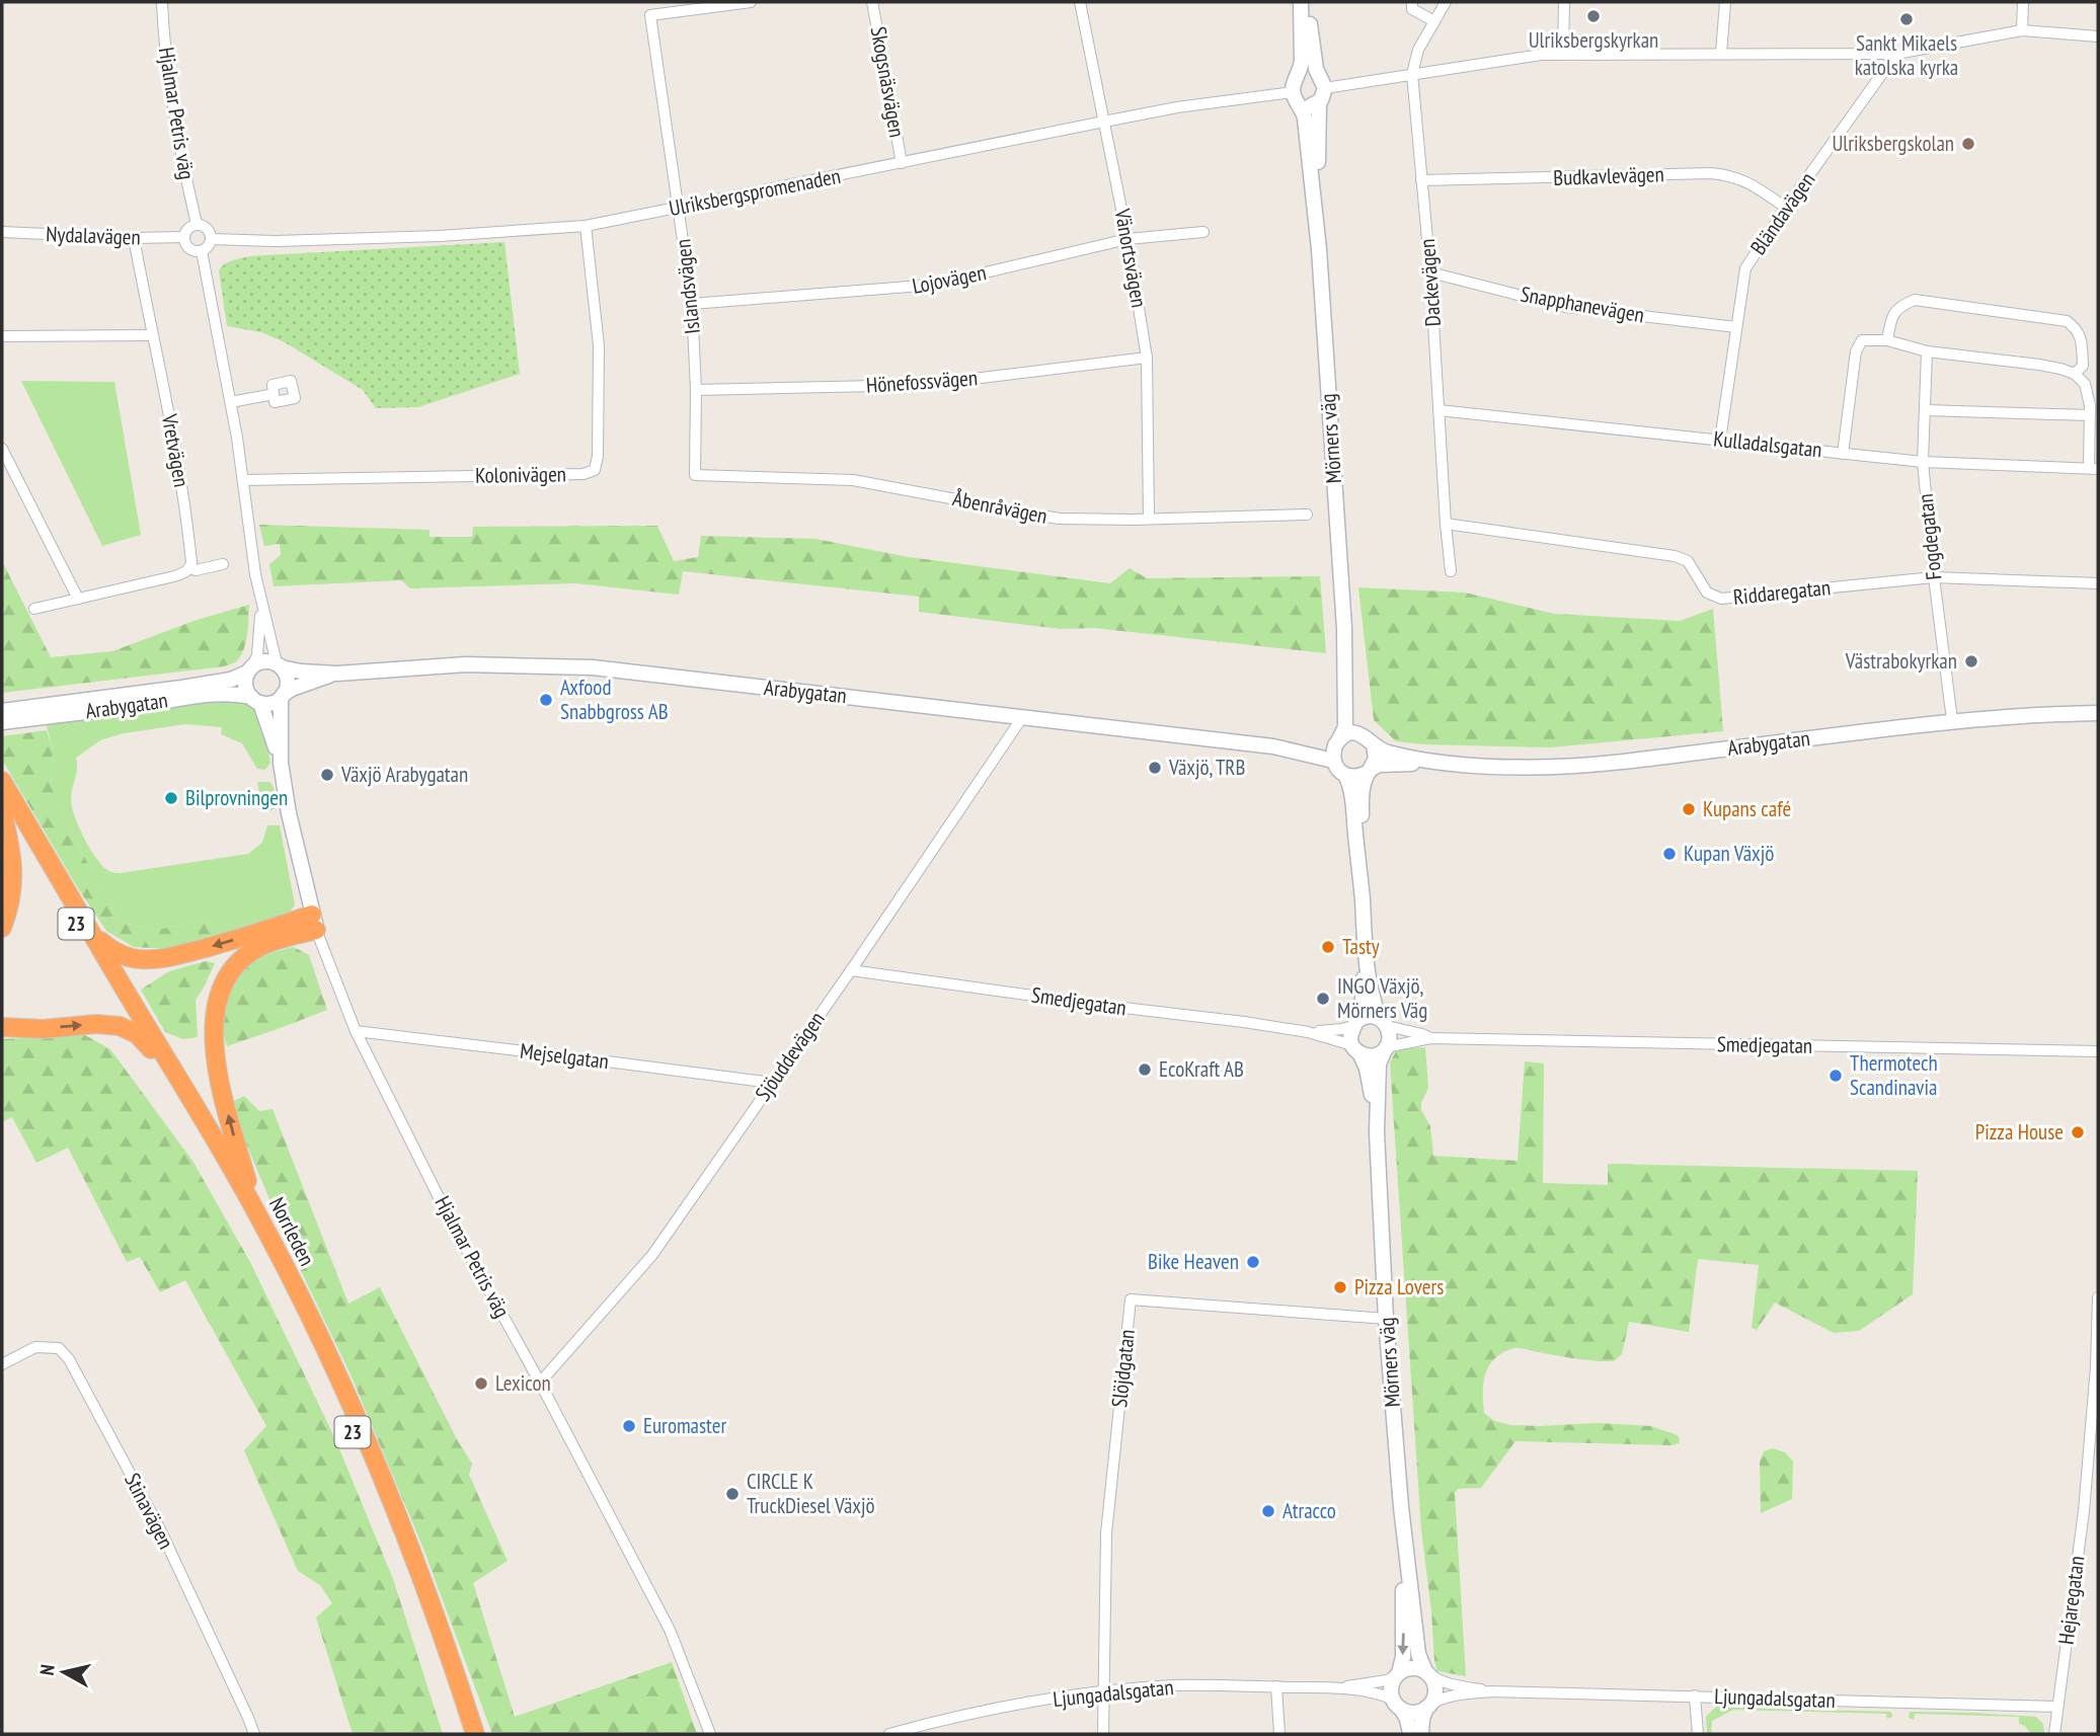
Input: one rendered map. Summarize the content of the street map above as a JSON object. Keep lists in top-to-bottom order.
{
  "streets": {
    "highway": ["23", "Norrleden"],
    "street": [
      "Skogsnäsvägen",
      "Hjalmar Petris väg",
      "Budkavlevägen",
      "Ulriksbergspromenaden",
      "Bländavägen",
      "Nydalavägen",
      "Vänortsvägen",
      "Lojovägen",
      "Dackevägen",
      "Islandsvägen",
      "Snapphanevägen",
      "Hönefossvägen",
      "Mörners väg",
      "Kulladalsgatan",
      "Vretvägen",
      "Kolonivägen",
      "Åbenråvägen",
      "Fogdegatan",
      "Riddaregatan",
      "Arabygatan",
      "Smedjegatan",
      "Mejselgatan",
      "Sjöuddevägen",
      "Slöjdgatan",
      "Stinavägen",
      "Hejaregatan",
      "Ljungadalsgatan"
    ]
  },
  "crossings": [
    ["Skogsnäsvägen", "Ulriksbergspromenaden"],
    ["Hjalmar Petris väg", "Ulriksbergspromenaden"],
    ["Hjalmar Petris väg", "Nydalavägen"],
    ["Hjalmar Petris väg", "Arabygatan"],
    ["Hjalmar Petris väg", "Mejselgatan"],
    ["Hjalmar Petris väg", "Sjöuddevägen"],
    ["Budkavlevägen", "Bländavägen"],
    ["Budkavlevägen", "Dackevägen"],
    ["Ulriksbergspromenaden", "Nydalavägen"],
    ["Ulriksbergspromenaden", "Vänortsvägen"],
    ["Ulriksbergspromenaden", "Islandsvägen"],
    ["Ulriksbergspromenaden", "Mörners väg"],
    ["Ulriksbergspromenaden", "Kolonivägen"],
    ["Bländavägen", "Snapphanevägen"],
    ["Bländavägen", "Kulladalsgatan"],
    ["Nydalavägen", "Vretvägen"],
    ["Vänortsvägen", "Lojovägen"],
    ["Vänortsvägen", "Hönefossvägen"],
    ["Vänortsvägen", "Åbenråvägen"],
    ["Lojovägen", "Islandsvägen"],
    ["Dackevägen", "Snapphanevägen"],
    ["Dackevägen", "Kulladalsgatan"],
    ["Dackevägen", "Riddaregatan"],
    ["Islandsvägen", "Hönefossvägen"],
    ["Islandsvägen", "Åbenråvägen"],
    ["Mörners väg", "Arabygatan"],
    ["Mörners väg", "Smedjegatan"],
    ["Mörners väg", "Slöjdgatan"],
    ["Mörners väg", "Ljungadalsgatan"],
    ["Kulladalsgatan", "Fogdegatan"],
    ["Fogdegatan", "Riddaregatan"],
    ["Fogdegatan", "Arabygatan"],
    ["Arabygatan", "Sjöuddevägen"],
    ["Smedjegatan", "Sjöuddevägen"],
    ["Mejselgatan", "Sjöuddevägen"],
    ["Slöjdgatan", "Ljungadalsgatan"],
    ["Hejaregatan", "Ljungadalsgatan"]
  ],
  "places": [
    "Ulriksbergskyrkan",
    "Sankt Mikaels katolska kyrka",
    "Ulriksbergskolan",
    "Västrabokyrkan",
    "Axfood Snabbgross AB",
    "Växjö, TRB",
    "Växjö Arabygatan",
    "Bilprovningen",
    "Kupans café",
    "Kupan Växjö",
    "Tasty",
    "INGO Växjö, Mörners Väg",
    "EcoKraft AB",
    "Thermotech Scandinavia",
    "Pizza House",
    "Bike Heaven",
    "Pizza Lovers",
    "Lexicon",
    "Euromaster",
    "CIRCLE K TruckDiesel Växjö",
    "Atracco"
  ],
  "north": "left"
}
